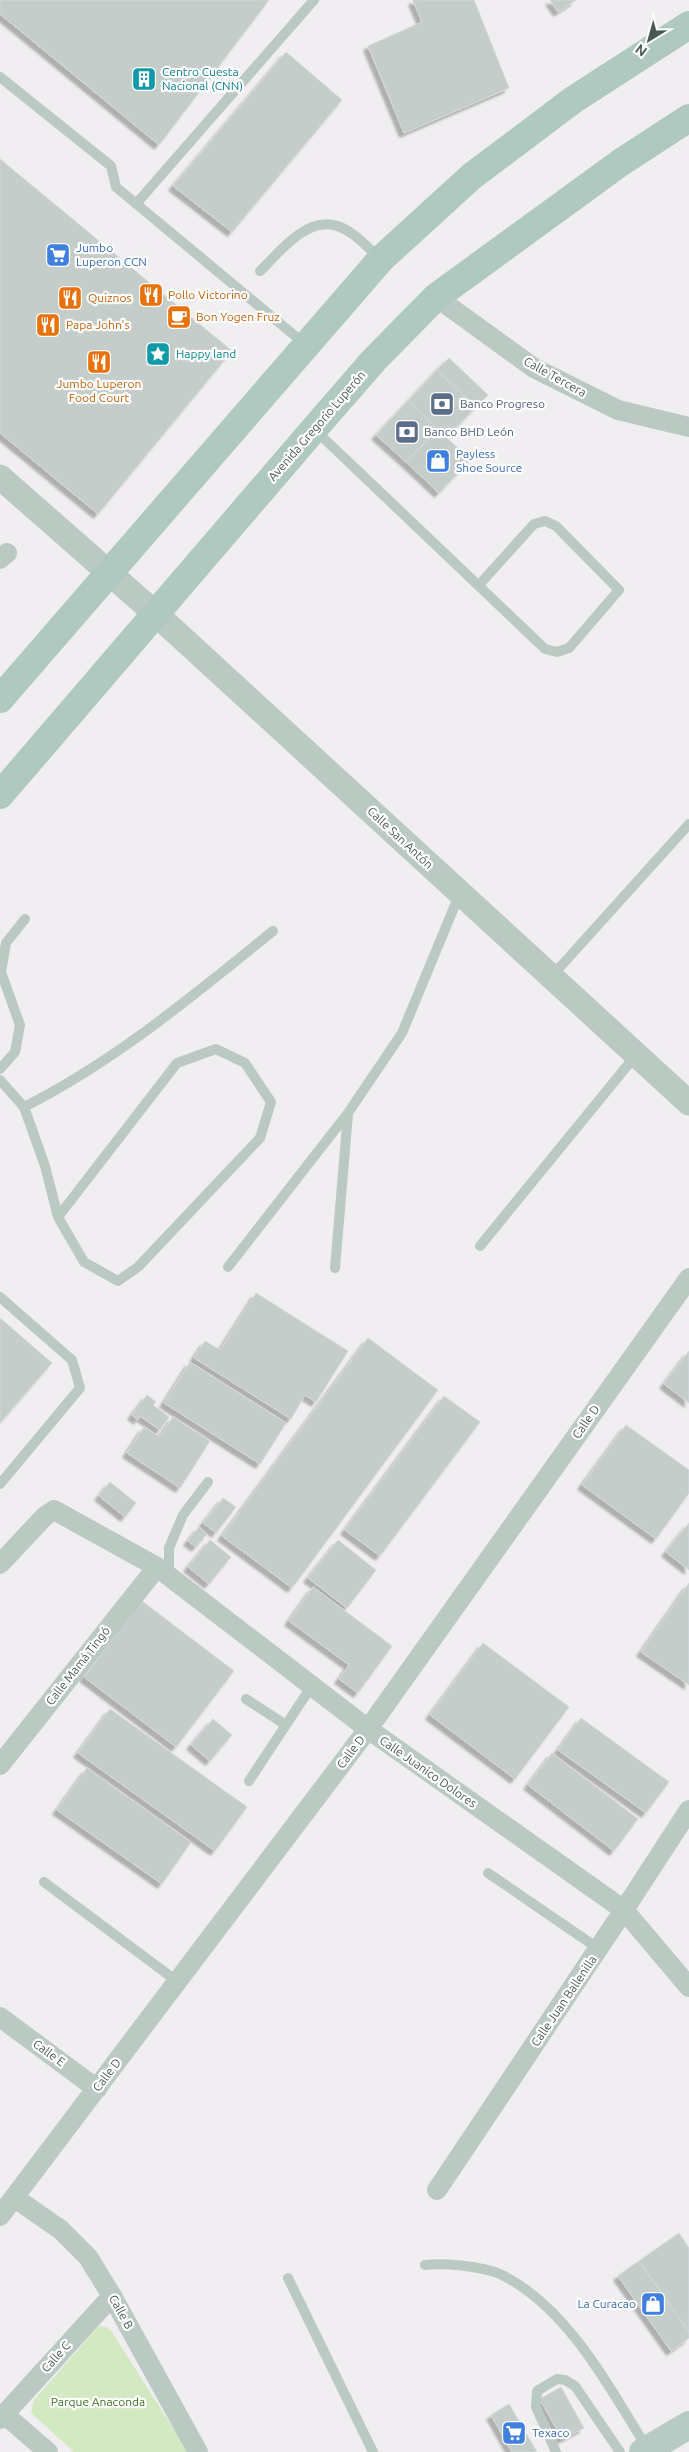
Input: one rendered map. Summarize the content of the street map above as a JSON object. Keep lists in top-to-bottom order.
{
  "streets": {
    "main road": ["Avenida Gregorio Luperón"],
    "street": [
      "Calle Tercera",
      "Calle San Antón",
      "Calle D",
      "Calle Mamá Tingó",
      "Calle Juanico Dolores",
      "Calle Juan Ballenilla",
      "Calle E",
      "Calle B",
      "Calle C"
    ]
  },
  "crossings": [
    ["Calle Tercera", "Avenida Gregorio Luperón"],
    ["Avenida Gregorio Luperón", "Calle San Antón"],
    ["Calle D", "Calle Juanico Dolores"],
    ["Calle D", "Calle E"],
    ["Calle D", "Calle B"],
    ["Calle Mamá Tingó", "Calle Juanico Dolores"],
    ["Calle Juanico Dolores", "Calle Juan Ballenilla"],
    ["Calle B", "Calle C"]
  ],
  "parks": ["Parque Anaconda"],
  "places": {
    "building": ["Centro Cuesta Nacional (CNN)"],
    "supermarket": ["Jumbo Luperon CCN", "Texaco"],
    "restaurant": [
      "Pollo Victorino",
      "Quiznos",
      "Papa John's",
      "Jumbo Luperon Food Court"
    ],
    "cafe": ["Bon Yogen Fruz"],
    "place": ["Happy land"],
    "bank": ["Banco Progreso", "Banco BHD León"],
    "shop": ["Payless Shoe Source", "La Curacao"]
  },
  "north": "bottom left"
}
